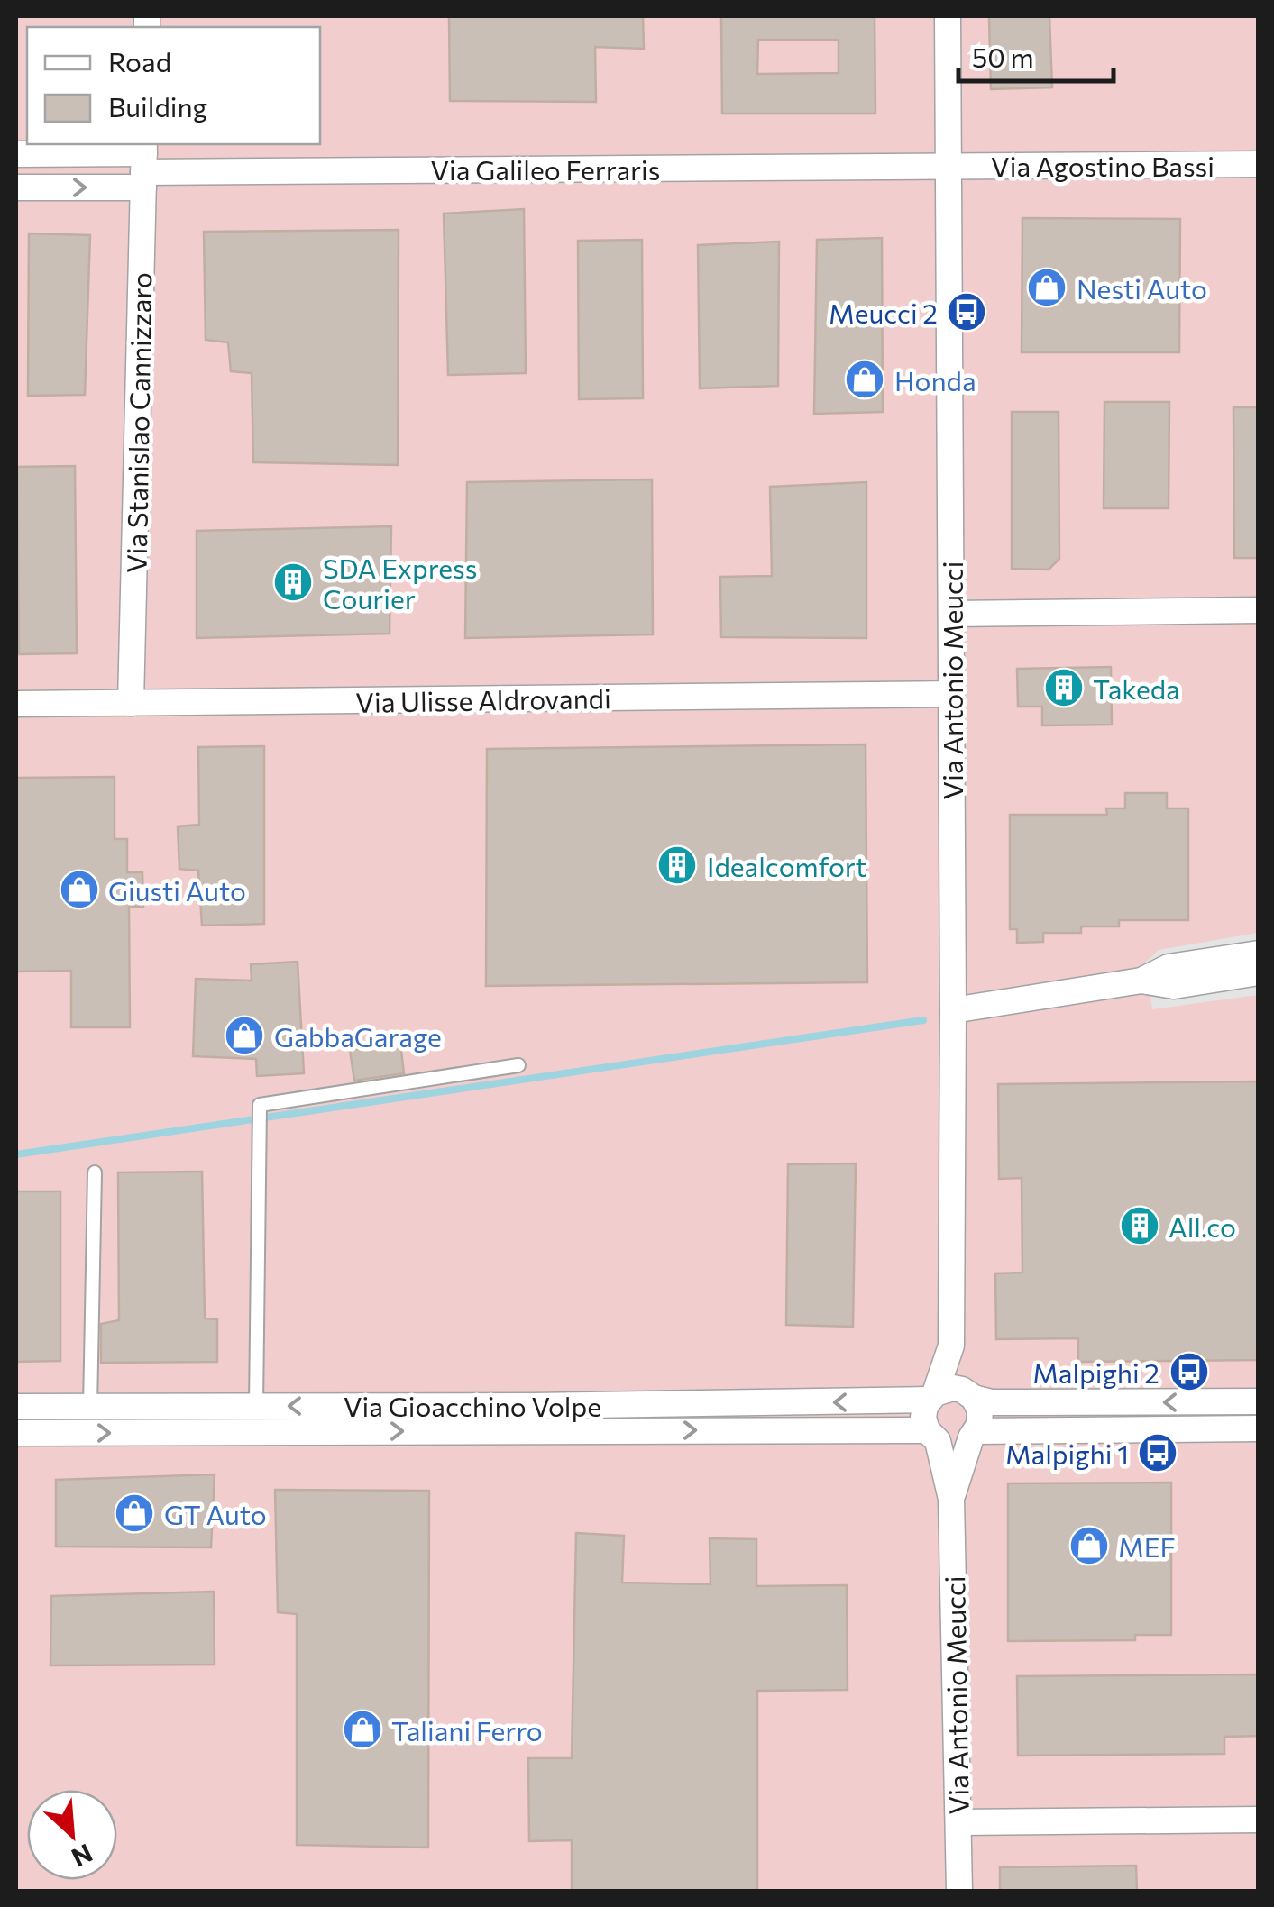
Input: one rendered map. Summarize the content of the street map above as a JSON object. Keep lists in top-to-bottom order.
{
  "streets": {
    "street": [
      "Via Agostino Bassi",
      "Via Galileo Ferraris",
      "Via Stanislao Cannizzaro",
      "Via Antonio Meucci",
      "Via Ulisse Aldrovandi",
      "Via Gioacchino Volpe"
    ]
  },
  "crossings": [
    ["Via Agostino Bassi", "Via Galileo Ferraris"],
    ["Via Agostino Bassi", "Via Antonio Meucci"],
    ["Via Galileo Ferraris", "Via Stanislao Cannizzaro"],
    ["Via Galileo Ferraris", "Via Antonio Meucci"],
    ["Via Stanislao Cannizzaro", "Via Ulisse Aldrovandi"],
    ["Via Antonio Meucci", "Via Ulisse Aldrovandi"],
    ["Via Antonio Meucci", "Via Gioacchino Volpe"]
  ],
  "places": {
    "shop": [
      "Nesti Auto",
      "Honda",
      "Giusti Auto",
      "GabbaGarage",
      "GT Auto",
      "MEF",
      "Taliani Ferro"
    ],
    "bus stop": ["Meucci 2", "Malpighi 2", "Malpighi 1"],
    "building": [
      "SDA Express Courier",
      "Takeda",
      "Idealcomfort",
      "All.co"
    ]
  },
  "legend": ["Road", "Building"],
  "scale_bar": "50 m",
  "north": "bottom right"
}
